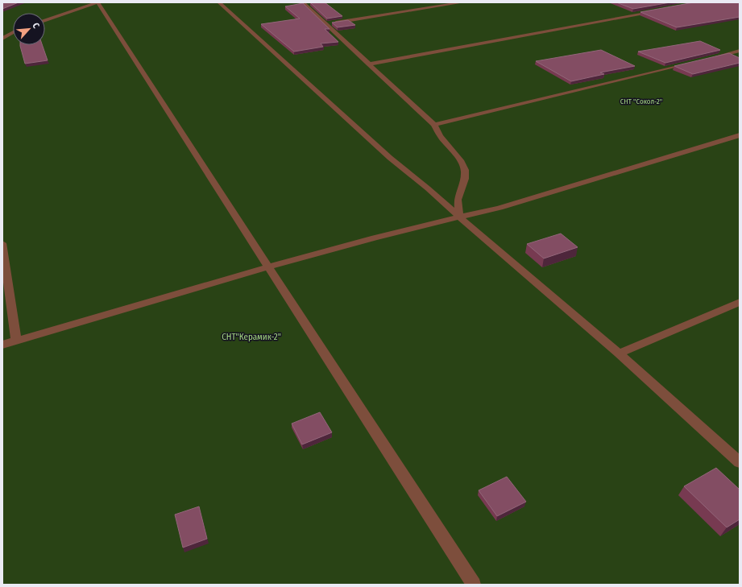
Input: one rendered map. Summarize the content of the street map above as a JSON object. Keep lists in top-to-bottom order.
{
  "parks": ["СНТ \"Сокол-2\"", "СНТ\"Керамик-2\""],
  "north": "top right"
}
